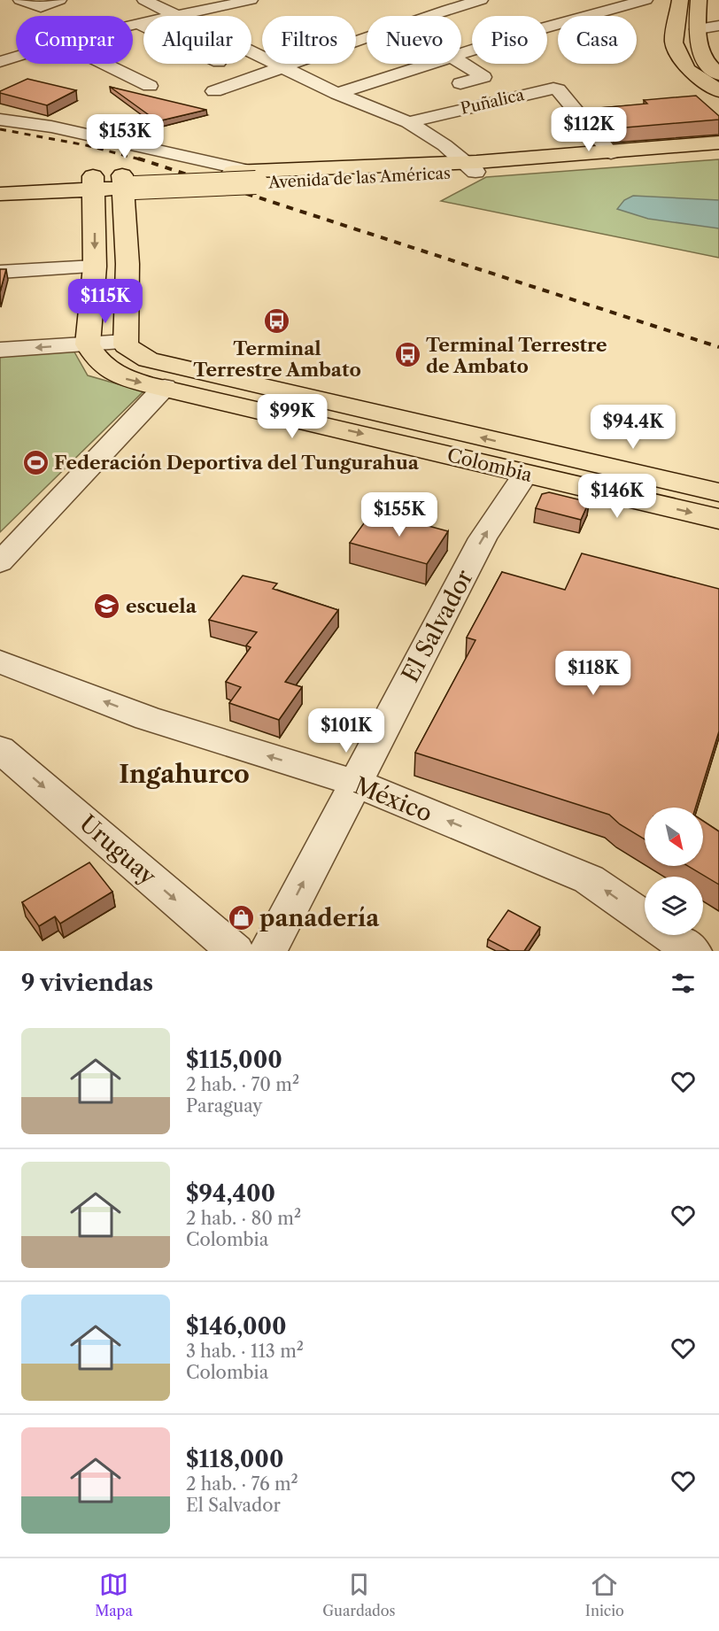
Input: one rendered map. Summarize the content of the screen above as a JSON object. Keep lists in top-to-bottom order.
{
  "streets": {
    "main road": ["Avenida de las Américas", "Colombia"],
    "street": [
      "Puñalica",
      "El Salvador",
      "México",
      "Uruguay"
    ]
  },
  "crossings": [
    ["Puñalica", "Avenida de las Américas"],
    ["Colombia", "El Salvador"],
    ["El Salvador", "México"]
  ],
  "one_way": ["El Salvador", "México", "Uruguay"],
  "districts": ["Ingahurco"],
  "places": {
    "bus stop": ["Terminal Terrestre Ambato", "Terminal Terrestre de Ambato"],
    "sports": ["Federación Deportiva del Tungurahua"],
    "school or university": ["escuela"],
    "shop": ["panadería"]
  },
  "north": "bottom right",
  "page": {
    "chip": [
      "Comprar",
      "Alquilar",
      "Filtros",
      "Nuevo",
      "Piso",
      "Casa"
    ],
    "price": [
      "$112K",
      "$153K",
      "$115K",
      "$99K",
      "$94.4K",
      "$146K",
      "$155K",
      "$118K",
      "$101K"
    ],
    "heading": "9 viviendas",
    "list": [
      {
        "name": "$115,000",
        "note": "2 hab. · 70 m² · Paraguay"
      },
      {
        "name": "$94,400",
        "note": "2 hab. · 80 m² · Colombia"
      },
      {
        "name": "$146,000",
        "note": "3 hab. · 113 m² · Colombia"
      },
      {
        "name": "$118,000",
        "note": "2 hab. · 76 m² · El Salvador"
      }
    ],
    "tabs": ["Mapa", "Guardados", "Inicio"]
  }
}
